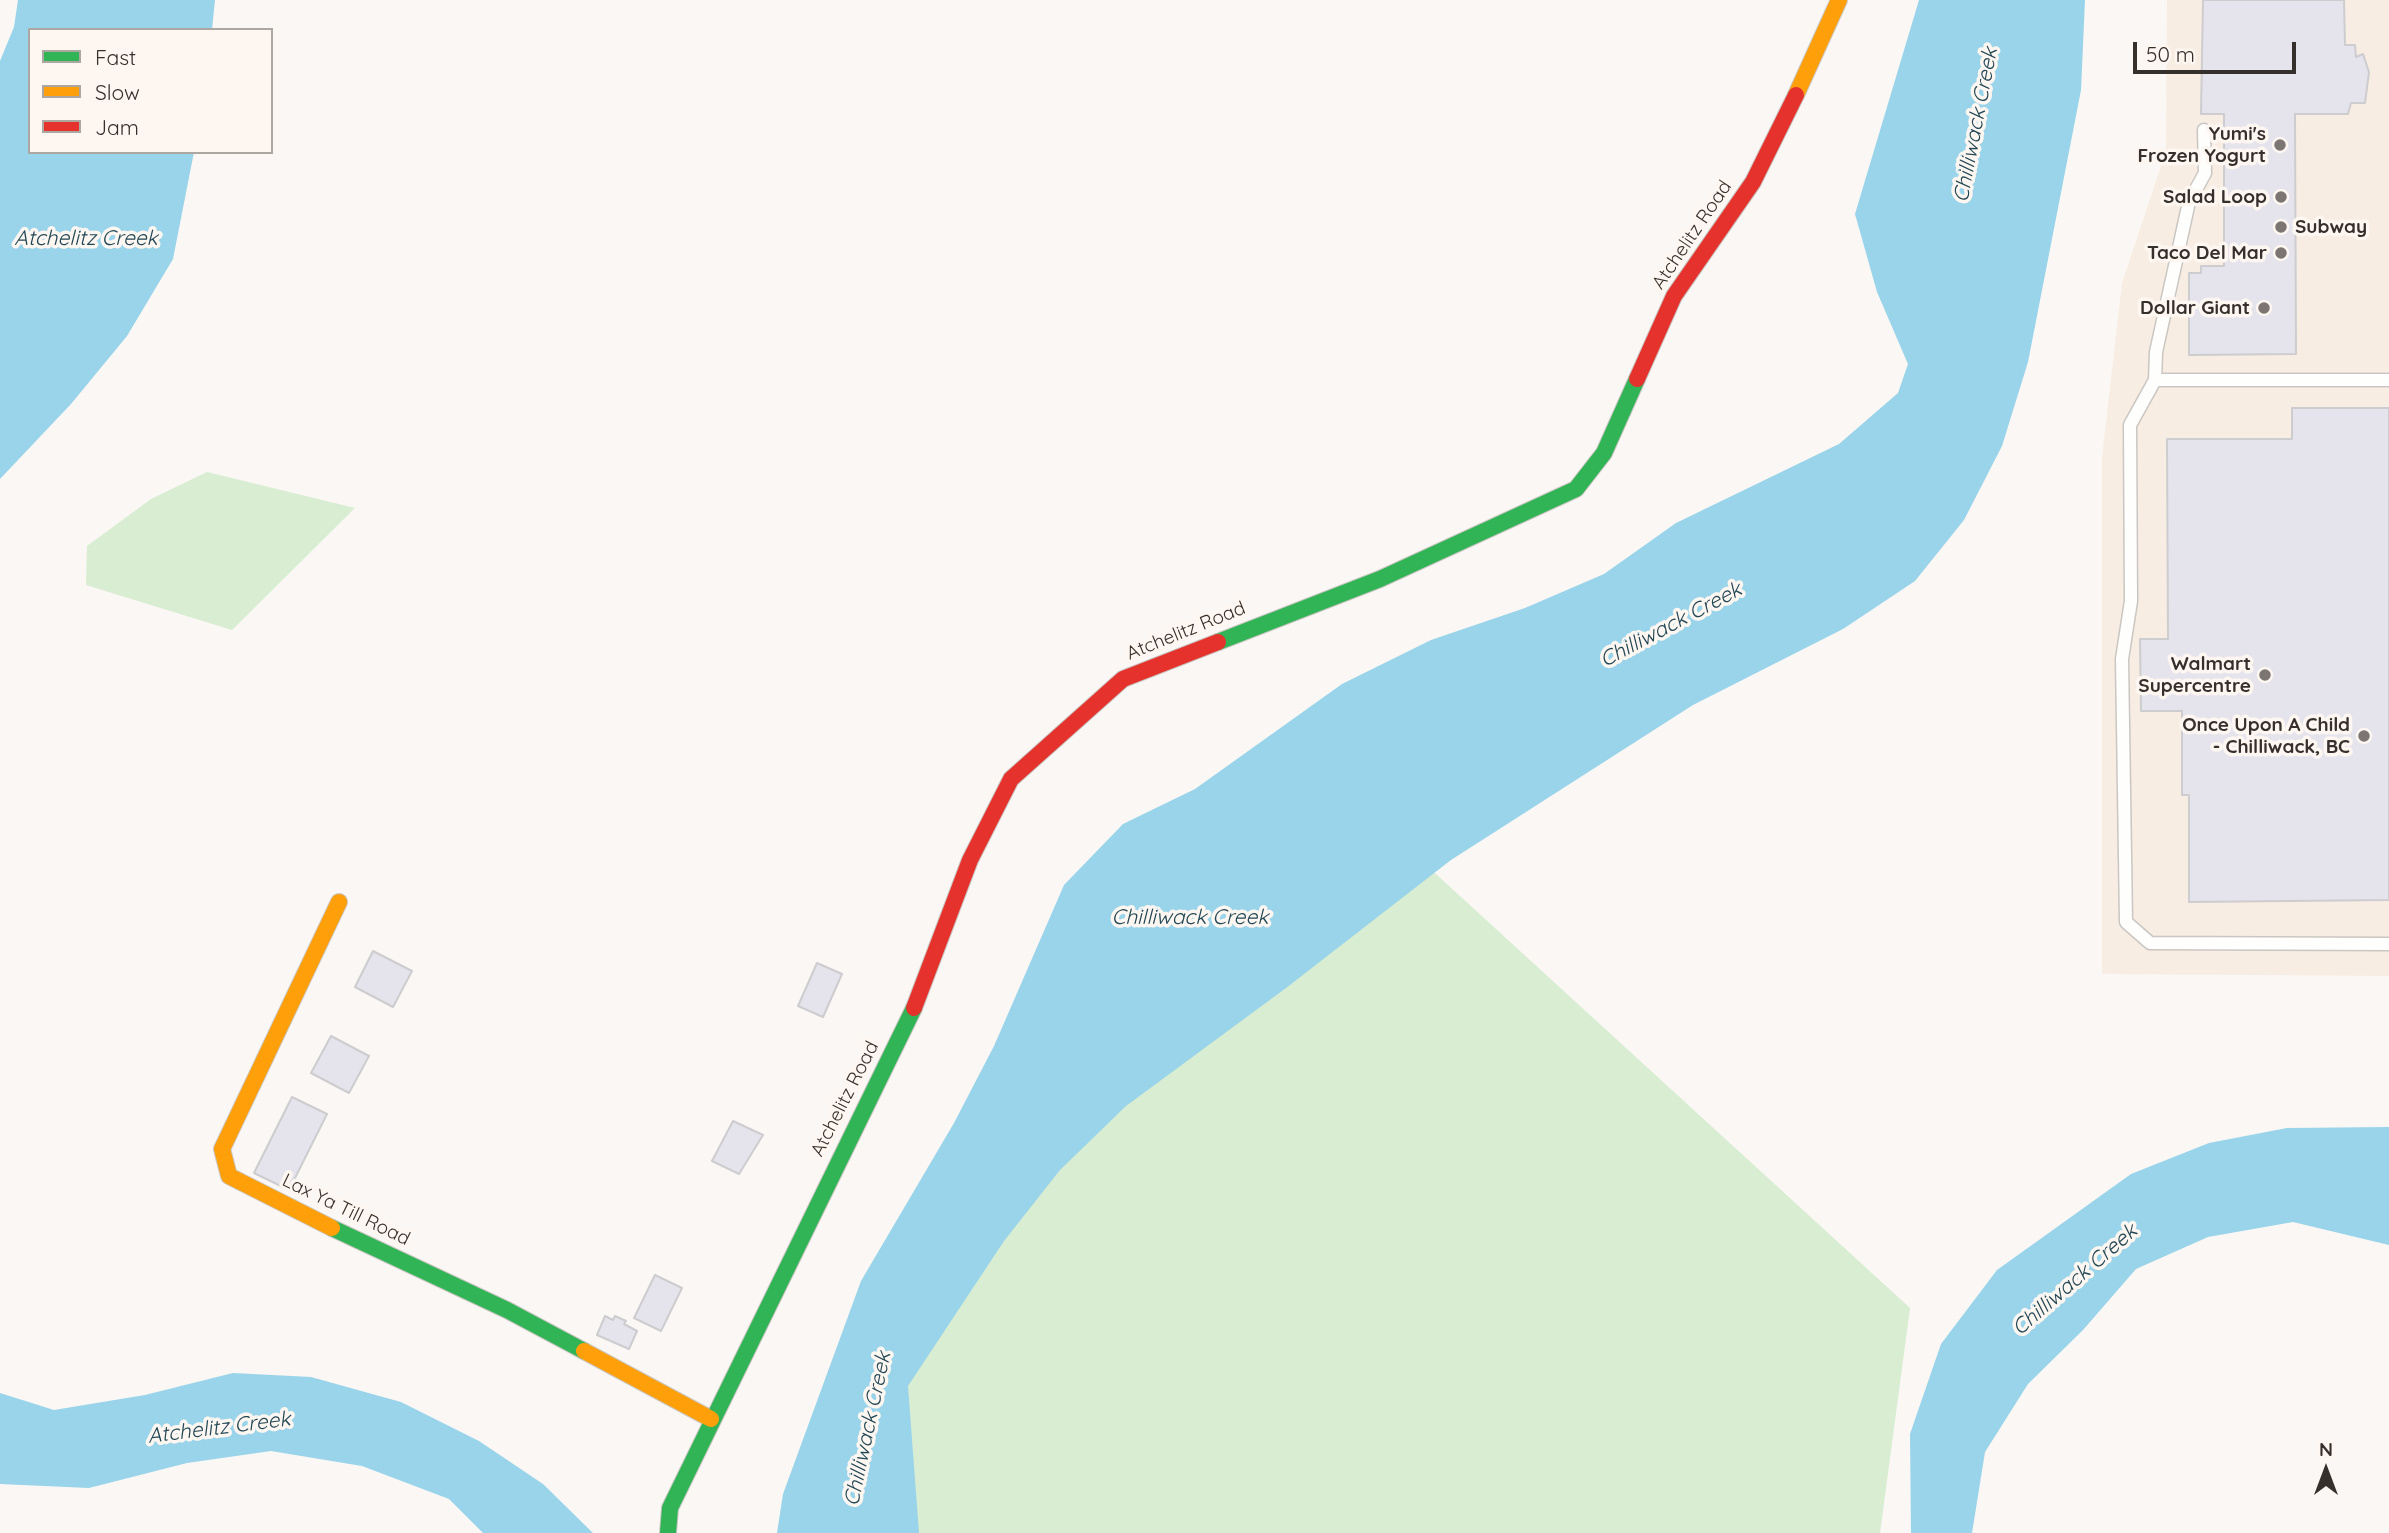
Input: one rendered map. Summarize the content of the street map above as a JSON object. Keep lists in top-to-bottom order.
{
  "streets": {
    "street": ["Atchelitz Road", "Lax Ya Till Road"]
  },
  "crossings": [
    ["Atchelitz Road", "Lax Ya Till Road"]
  ],
  "water": ["Chilliwack Creek", "Atchelitz Creek"],
  "places": [
    "Yumi's Frozen Yogurt",
    "Salad Loop",
    "Subway",
    "Taco Del Mar",
    "Dollar Giant",
    "Walmart Supercentre",
    "Once Upon A Child - Chilliwack, BC"
  ],
  "legend": ["Fast", "Slow", "Jam"],
  "scale_bar": "50 m",
  "north": "top"
}
